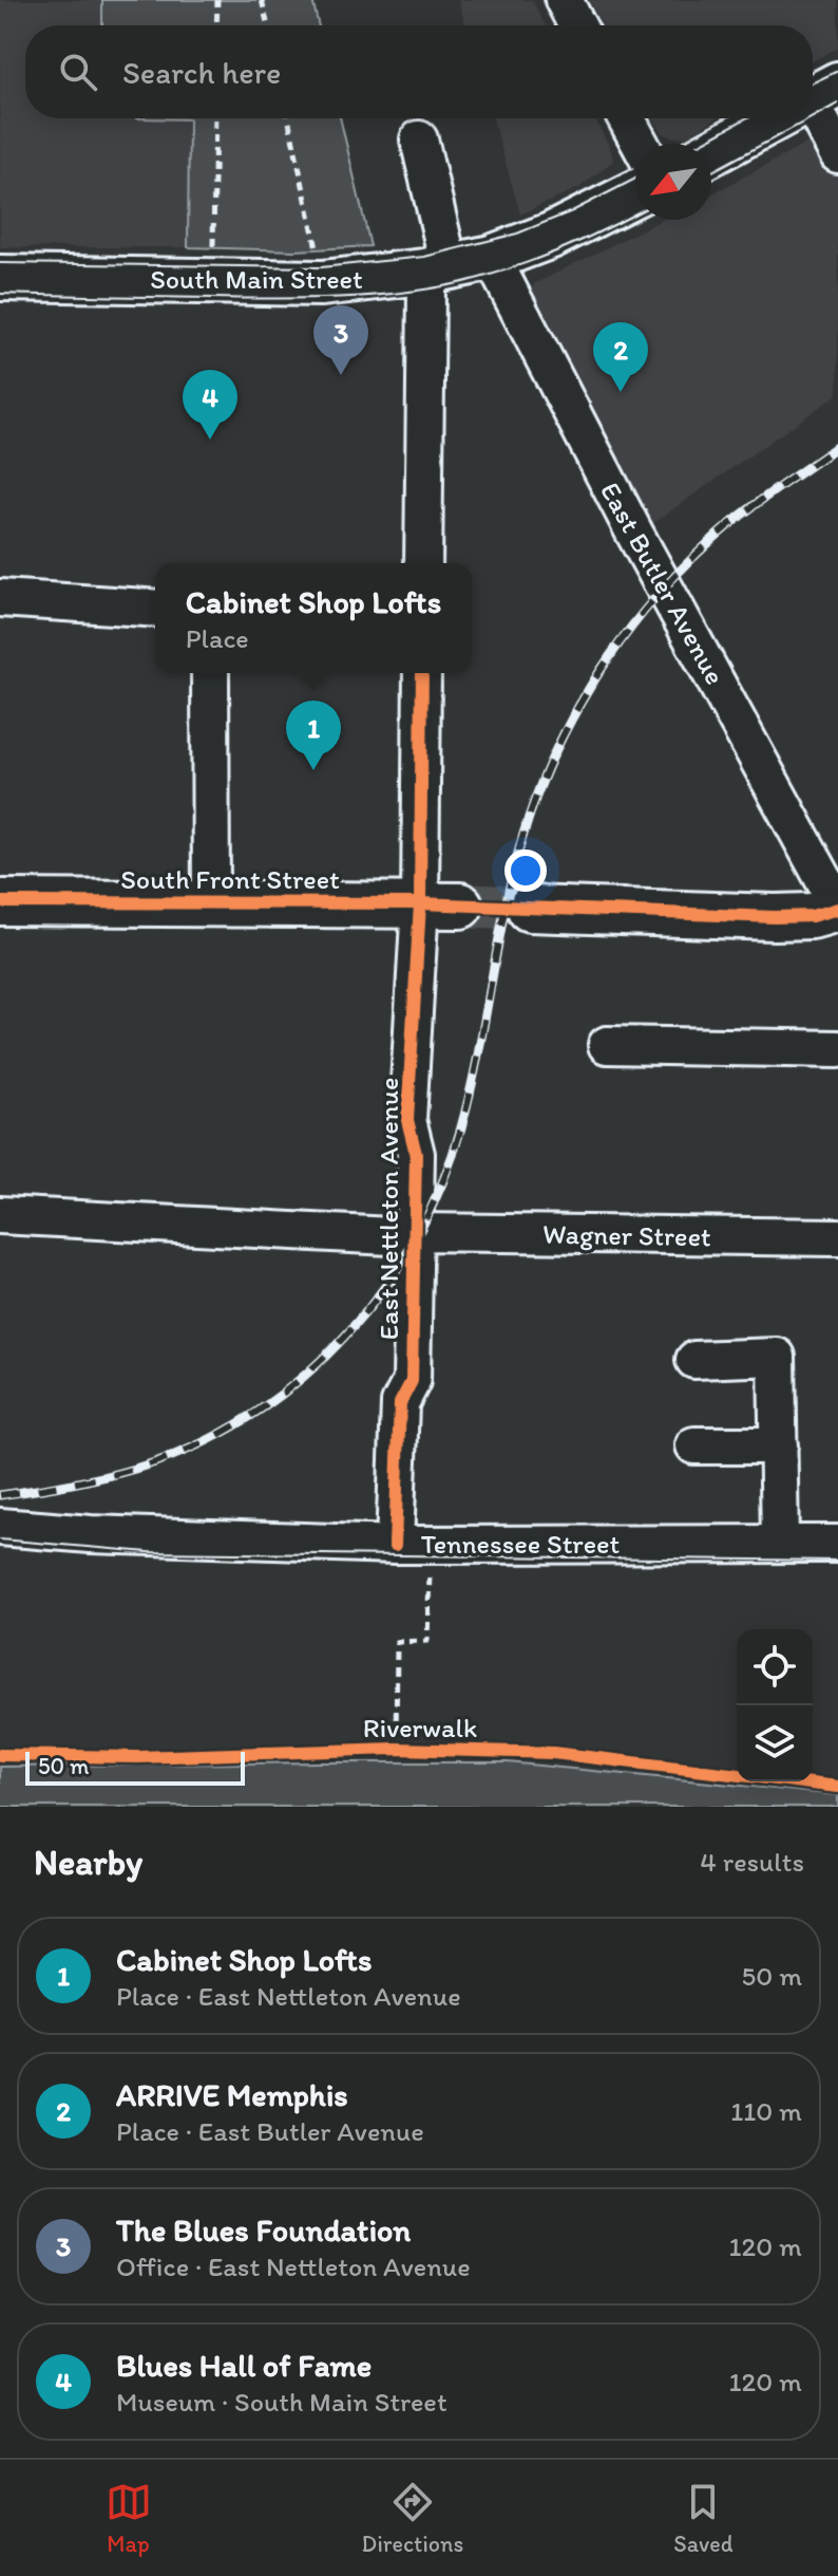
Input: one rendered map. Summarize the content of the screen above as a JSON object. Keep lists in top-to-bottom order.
{
  "streets": {
    "main road": ["South Main Street", "South Front Street"],
    "street": [
      "East Butler Avenue",
      "East Nettleton Avenue",
      "Wagner Street",
      "Tennessee Street"
    ],
    "cycle path": ["Riverwalk"]
  },
  "crossings": [
    ["South Main Street", "East Butler Avenue"],
    ["South Front Street", "East Nettleton Avenue"],
    ["East Nettleton Avenue", "Wagner Street"],
    ["East Nettleton Avenue", "Tennessee Street"]
  ],
  "scale_bar": "50 m",
  "north": "bottom left",
  "page": {
    "search": "Search here",
    "pins": [
      "3",
      "2",
      "4",
      "1"
    ],
    "popup": ["Cabinet Shop Lofts", "Place"],
    "scale": "50 m",
    "heading": ["Nearby", "4 results"],
    "list": [
      {
        "mark": "1",
        "name": "Cabinet Shop Lofts",
        "note": "Place · East Nettleton Avenue",
        "value": "50 m"
      },
      {
        "mark": "2",
        "name": "ARRIVE Memphis",
        "note": "Place · East Butler Avenue",
        "value": "110 m"
      },
      {
        "mark": "3",
        "name": "The Blues Foundation",
        "note": "Office · East Nettleton Avenue",
        "value": "120 m"
      },
      {
        "mark": "4",
        "name": "Blues Hall of Fame",
        "note": "Museum · South Main Street",
        "value": "120 m"
      }
    ],
    "nav": ["Map", "Directions", "Saved"]
  }
}
